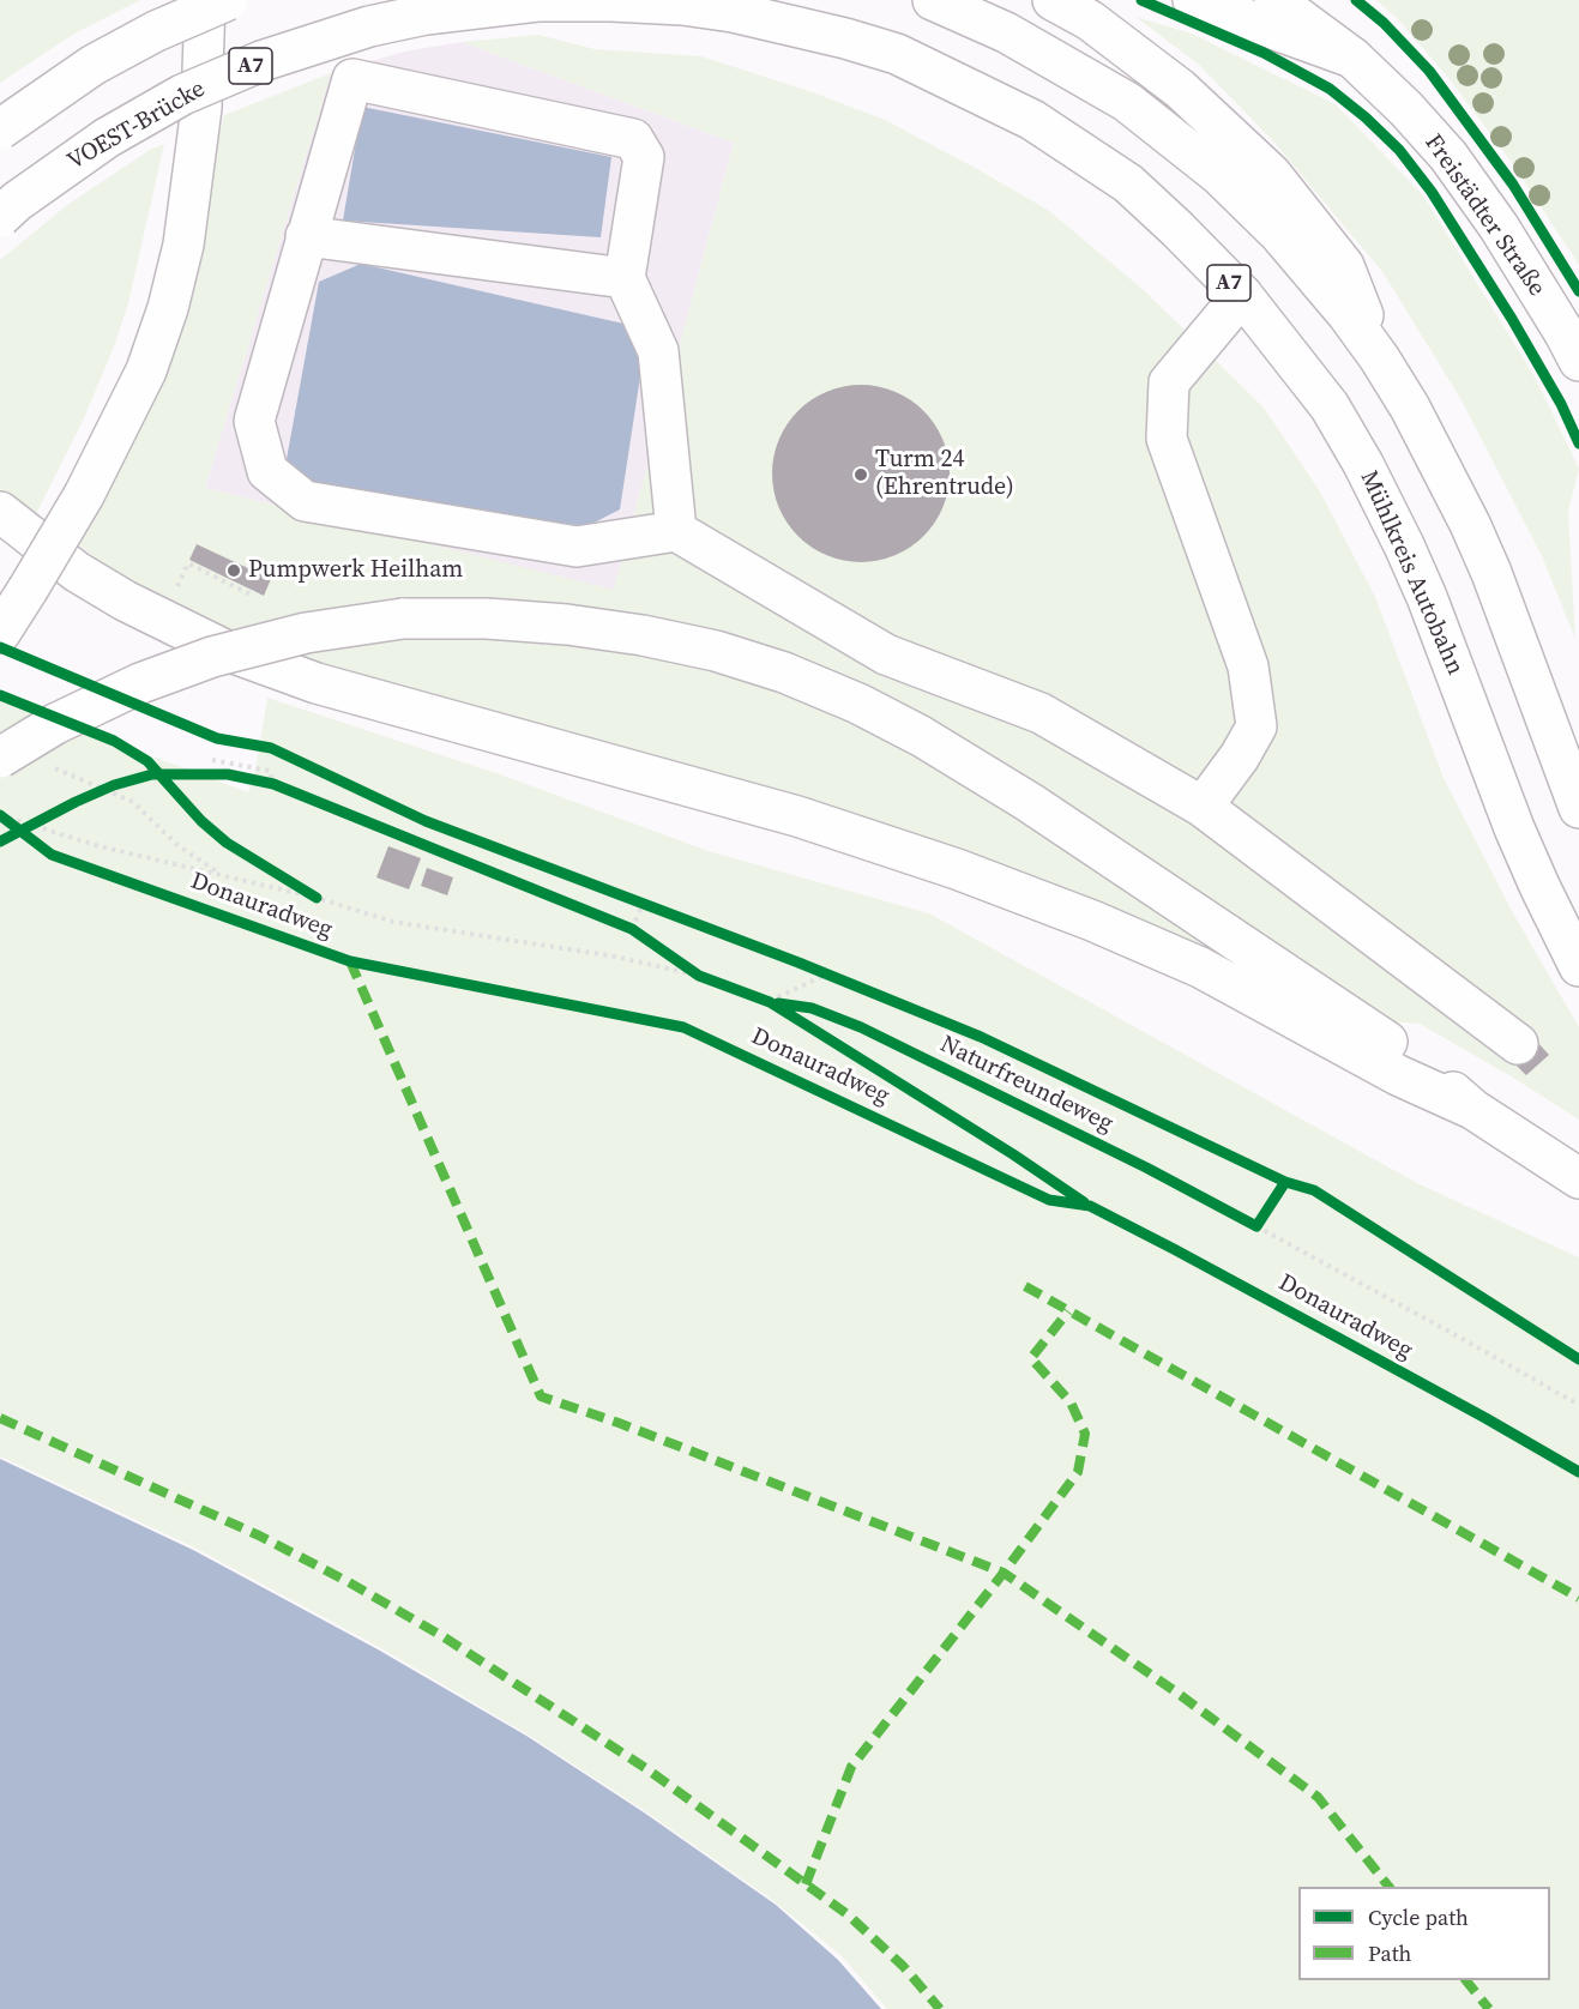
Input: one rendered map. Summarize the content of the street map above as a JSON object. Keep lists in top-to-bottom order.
{
  "streets": {
    "main road": [
      "A7",
      "VOEST-Brücke",
      "Freistädter Straße",
      "Mühlkreis Autobahn"
    ],
    "cycle path": ["Donauradweg", "Naturfreundeweg"]
  },
  "crossings": [
    ["VOEST-Brücke", "Mühlkreis Autobahn"]
  ],
  "places": ["Turm 24 (Ehrentrude)", "Pumpwerk Heilham"],
  "legend": ["Cycle path", "Path"]
}
